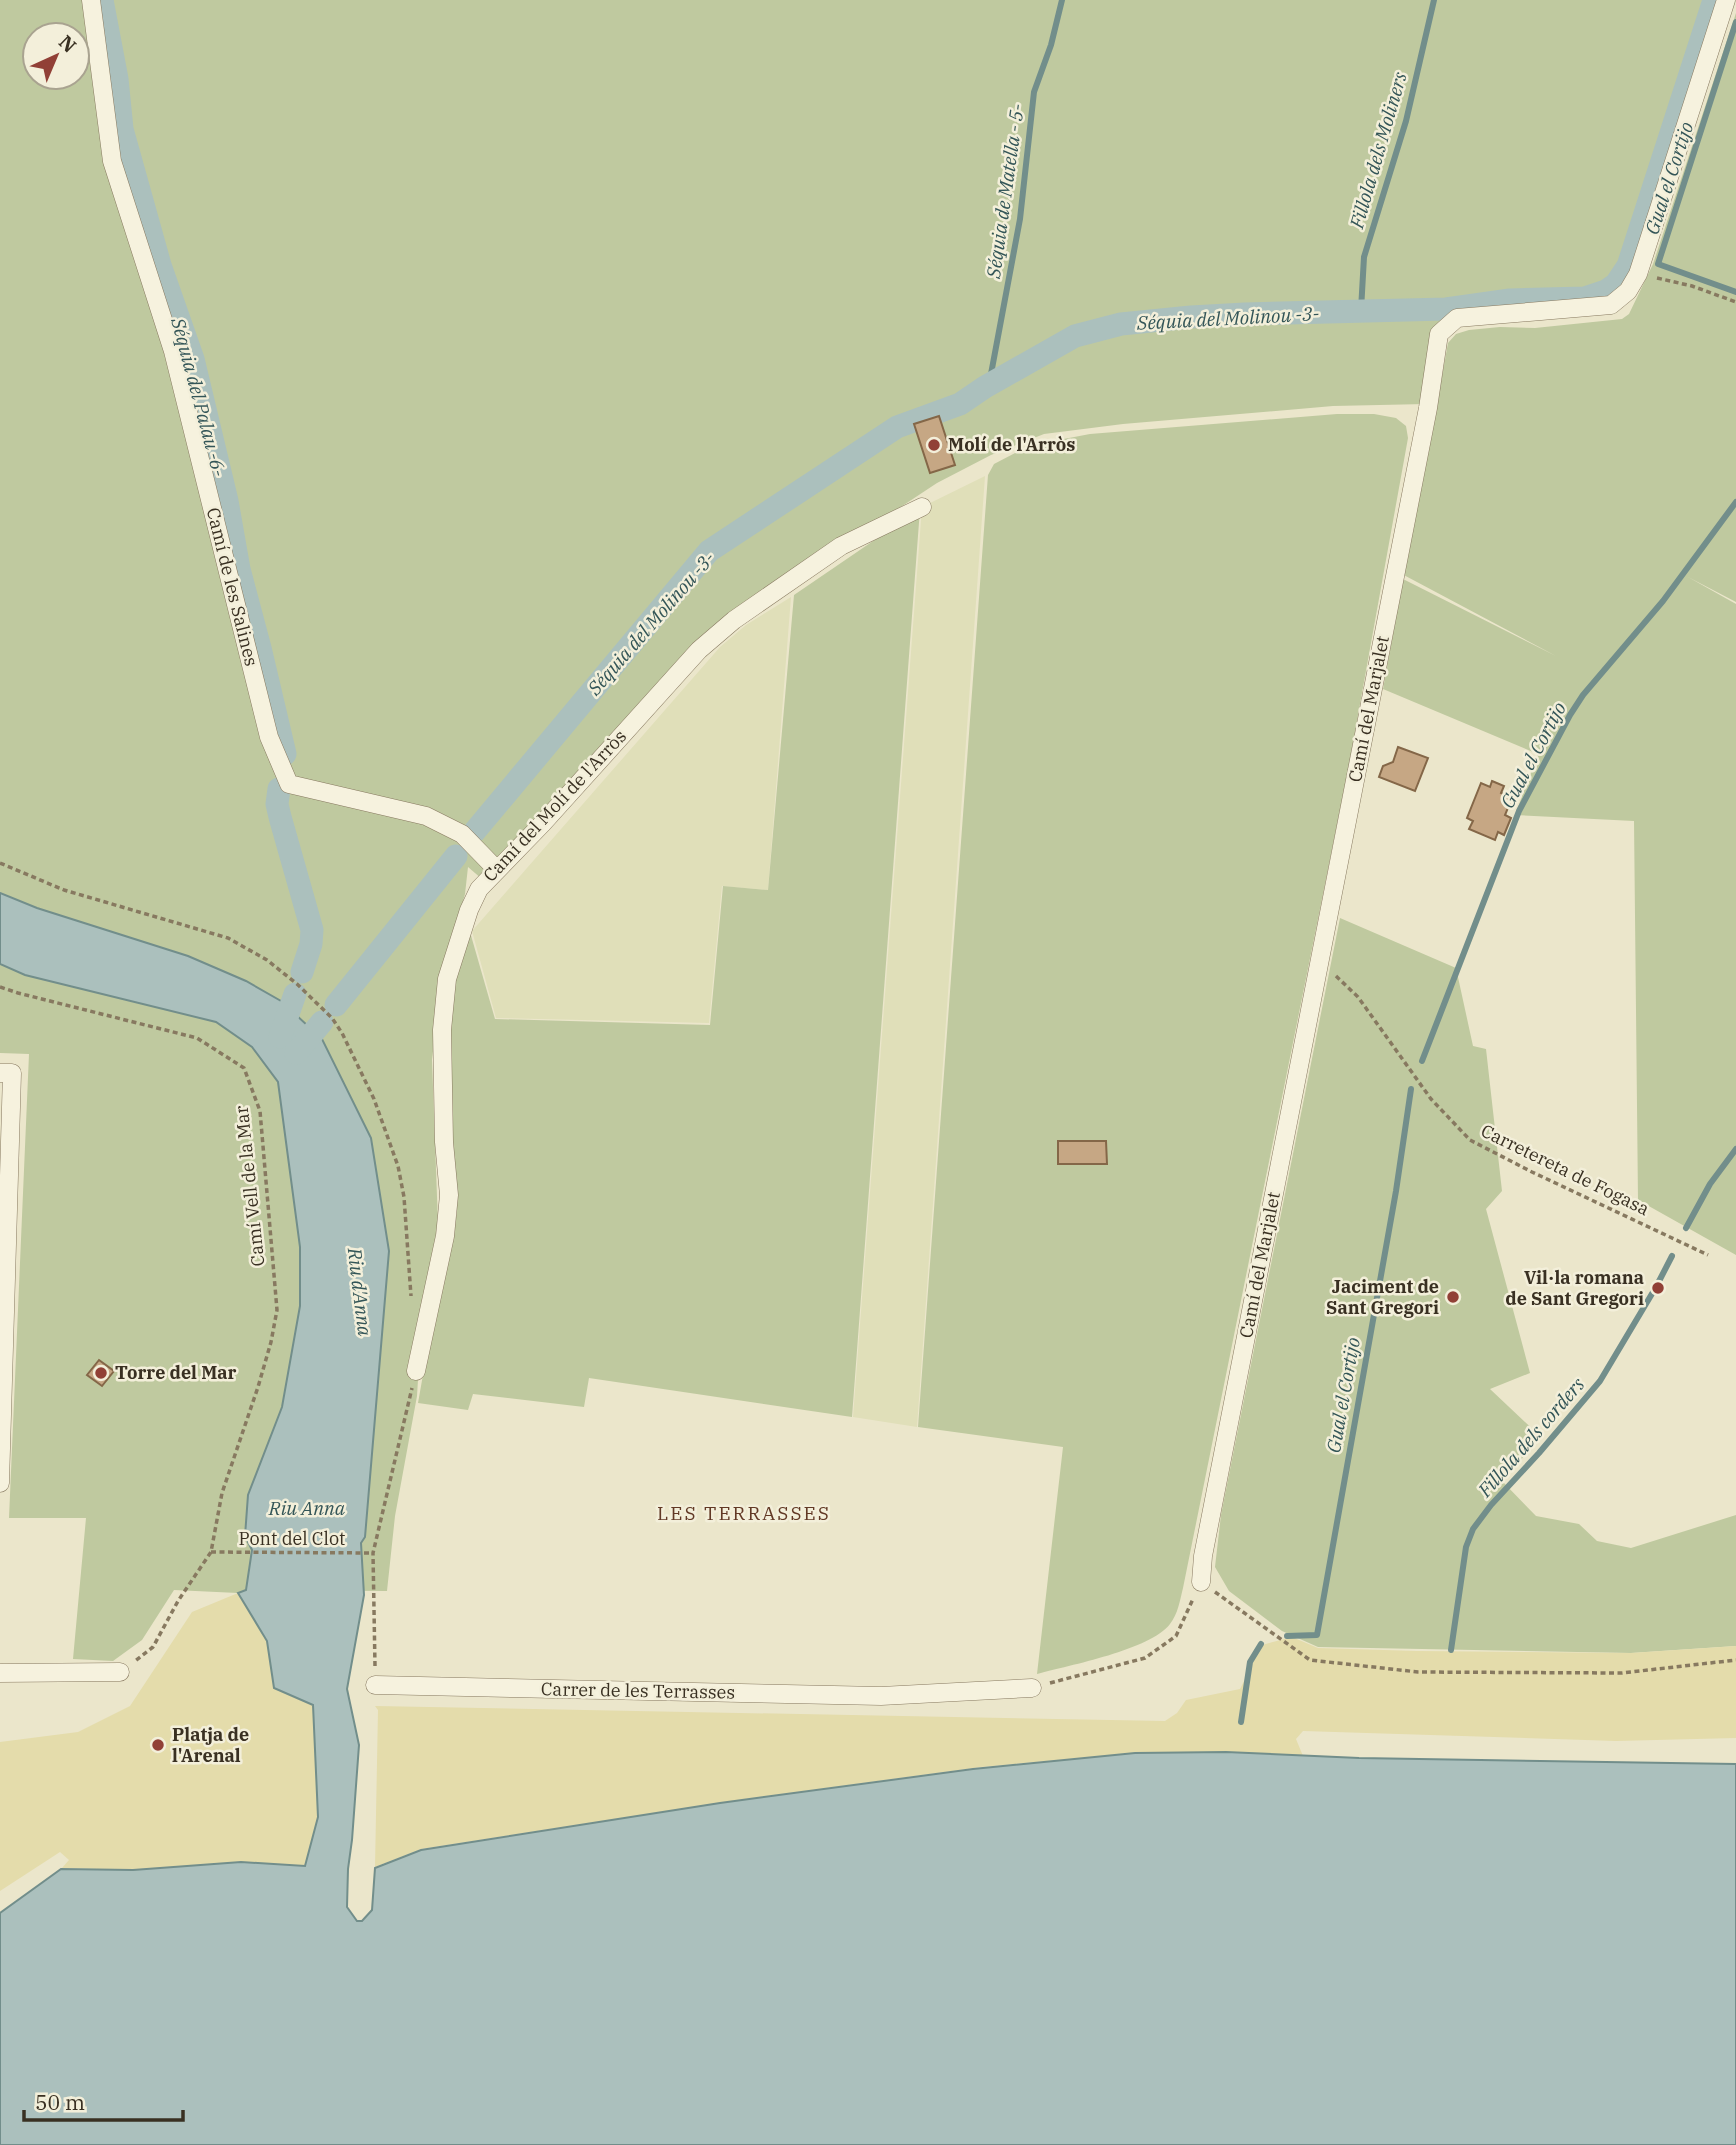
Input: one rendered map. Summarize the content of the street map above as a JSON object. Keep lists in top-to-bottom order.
{
  "streets": {
    "street": [
      "Camí de les Salines",
      "Camí del Marjalet",
      "Camí del Molí de l'Arròs",
      "Carrer de les Terrasses"
    ],
    "path": ["Carretereta de Fogasa", "Camí Vell de la Mar", "Pont del Clot"]
  },
  "crossings": [
    ["Camí de les Salines", "Camí del Molí de l'Arròs"],
    ["Camí del Marjalet", "Carretereta de Fogasa"],
    ["Camí Vell de la Mar", "Pont del Clot"]
  ],
  "districts": ["LES TERRASSES"],
  "water": [
    "Fillola dels Moliners",
    "Gual el Cortijo",
    "Séquia de Matella - 5-",
    "Séquia del Molinou -3-",
    "Séquia del Palau -6-",
    "Riu d'Anna",
    "Fillola dels corders",
    "Riu Anna"
  ],
  "places": [
    "Molí de l'Arròs",
    "Vil·la romana de Sant Gregori",
    "Jaciment de Sant Gregori",
    "Torre del Mar",
    "Platja de l'Arenal"
  ],
  "scale_bar": "50 m",
  "north": "top right"
}
